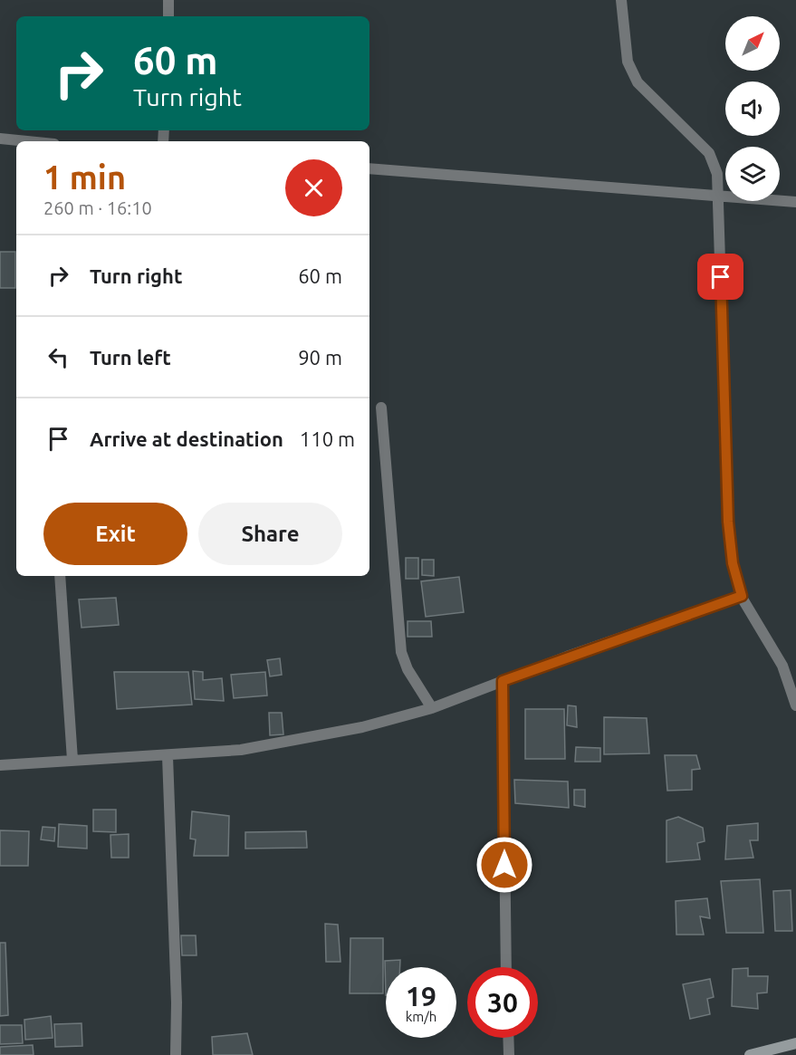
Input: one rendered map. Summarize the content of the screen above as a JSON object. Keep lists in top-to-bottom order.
{
  "north": "top right",
  "page": {
    "turn": ["60 m", "Turn right"],
    "heading": ["1 min", "260 m · 16:10"],
    "list": [
      {
        "name": "Turn right",
        "value": "60 m"
      },
      {
        "name": "Turn left",
        "value": "90 m"
      },
      {
        "name": "Arrive at destination",
        "value": "110 m"
      }
    ],
    "buttons": ["Exit", "Share"],
    "speed": "19 km/h",
    "limit": "30"
  }
}
